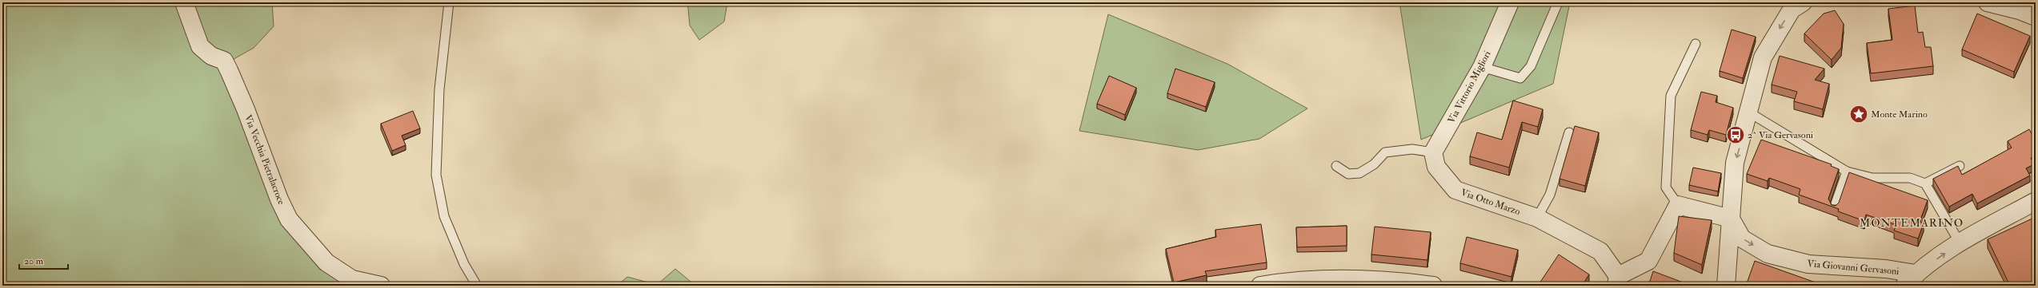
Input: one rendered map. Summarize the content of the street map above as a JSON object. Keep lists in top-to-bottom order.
{
  "streets": {
    "street": [
      "Via Vittorio Migliori",
      "Via Vecchia Pietralacroce",
      "Via Otto Marzo",
      "Via Giovanni Gervasoni"
    ]
  },
  "crossings": [
    ["Via Vittorio Migliori", "Via Otto Marzo"]
  ],
  "one_way": ["Via Giovanni Gervasoni"],
  "districts": ["MONTEMARINO"],
  "places": {
    "place": ["Monte Marino"],
    "bus stop": ["2^ Via Gervasoni"]
  },
  "scale_bar": "20 m"
}
